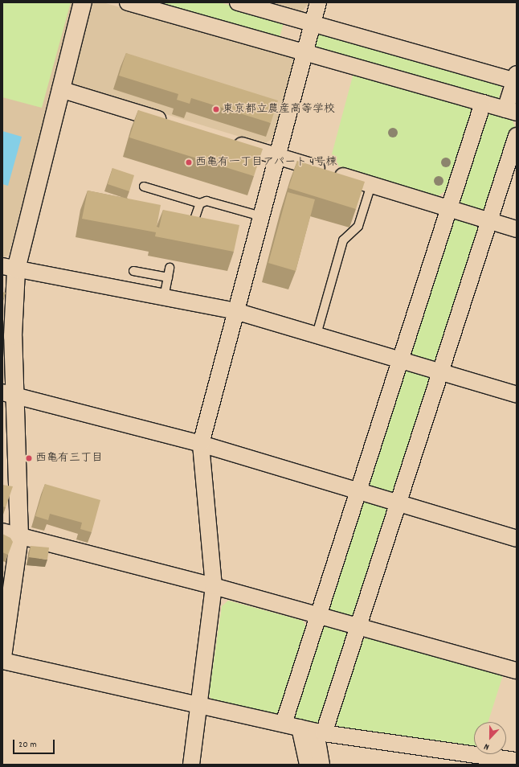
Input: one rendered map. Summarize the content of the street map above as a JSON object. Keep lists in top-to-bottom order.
{
  "places": ["東京都立農産高等学校", "西亀有一丁目アパート 4号棟", "西亀有三丁目"],
  "scale_bar": "20 m",
  "north": "bottom"
}
